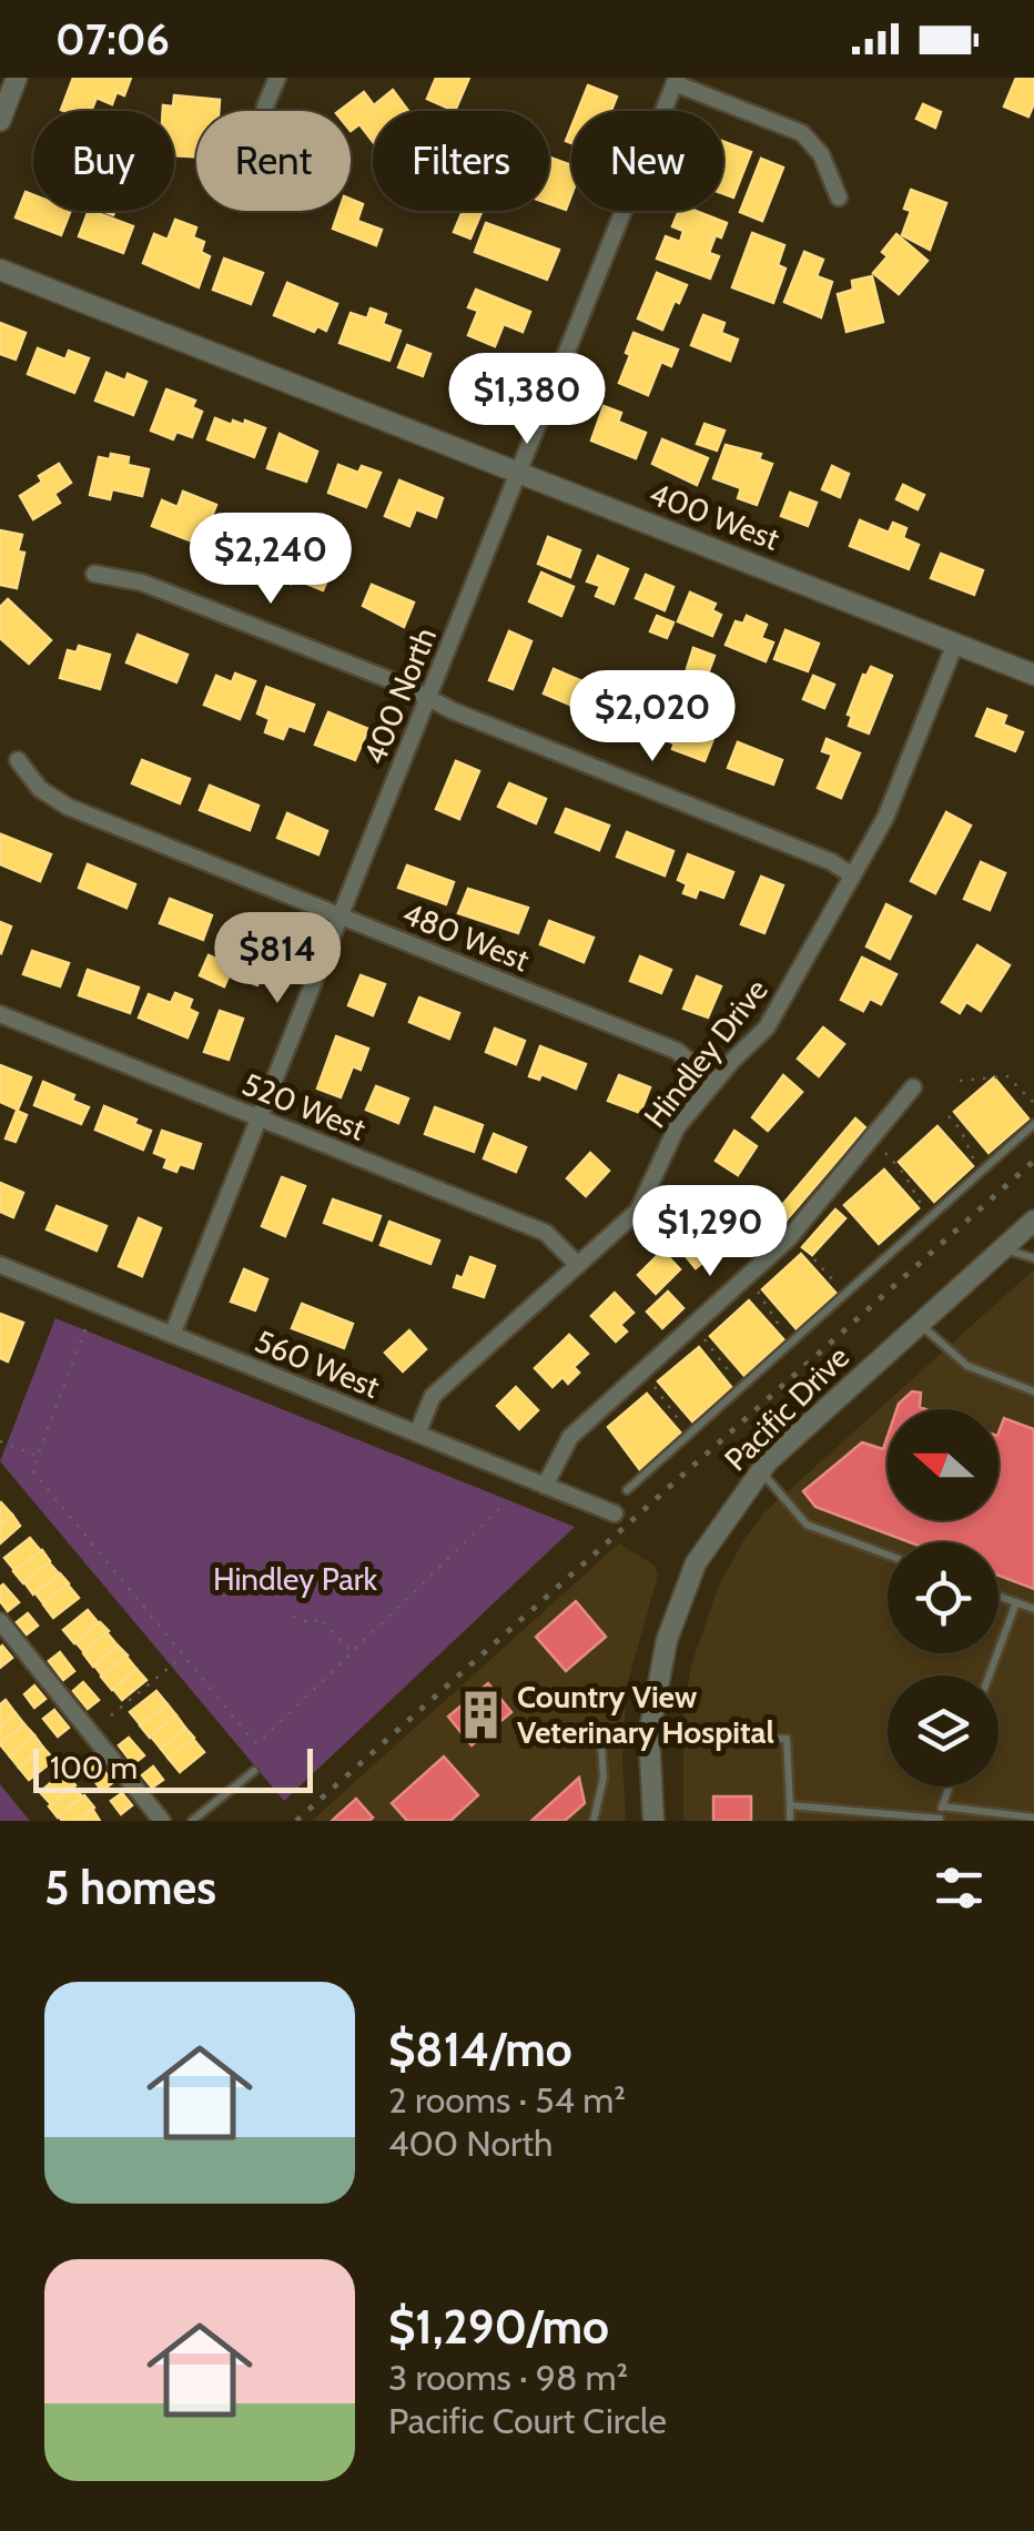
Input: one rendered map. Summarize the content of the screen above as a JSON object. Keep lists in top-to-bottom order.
{
  "streets": {
    "street": [
      "400 West",
      "400 North",
      "480 West",
      "Hindley Drive",
      "520 West",
      "560 West",
      "Pacific Drive"
    ]
  },
  "crossings": [
    ["400 West", "400 North"],
    ["400 West", "Hindley Drive"],
    ["400 North", "480 West"],
    ["400 North", "520 West"],
    ["400 North", "560 West"],
    ["480 West", "Hindley Drive"],
    ["Hindley Drive", "520 West"],
    ["Hindley Drive", "560 West"]
  ],
  "parks": ["Hindley Park"],
  "places": {
    "building": ["Country View Veterinary Hospital"]
  },
  "scale_bar": "100 m",
  "north": "left",
  "page": {
    "status": "07:06",
    "chip": [
      "Buy",
      "Rent",
      "Filters",
      "New"
    ],
    "price": [
      "$1,380",
      "$2,240",
      "$2,020",
      "$814",
      "$1,290"
    ],
    "scale": "100 m",
    "heading": "5 homes",
    "list": [
      {
        "name": "$814/mo",
        "note": "2 rooms · 54 m² · 400 North"
      },
      {
        "name": "$1,290/mo",
        "note": "3 rooms · 98 m² · Pacific Court Circle"
      }
    ]
  }
}
